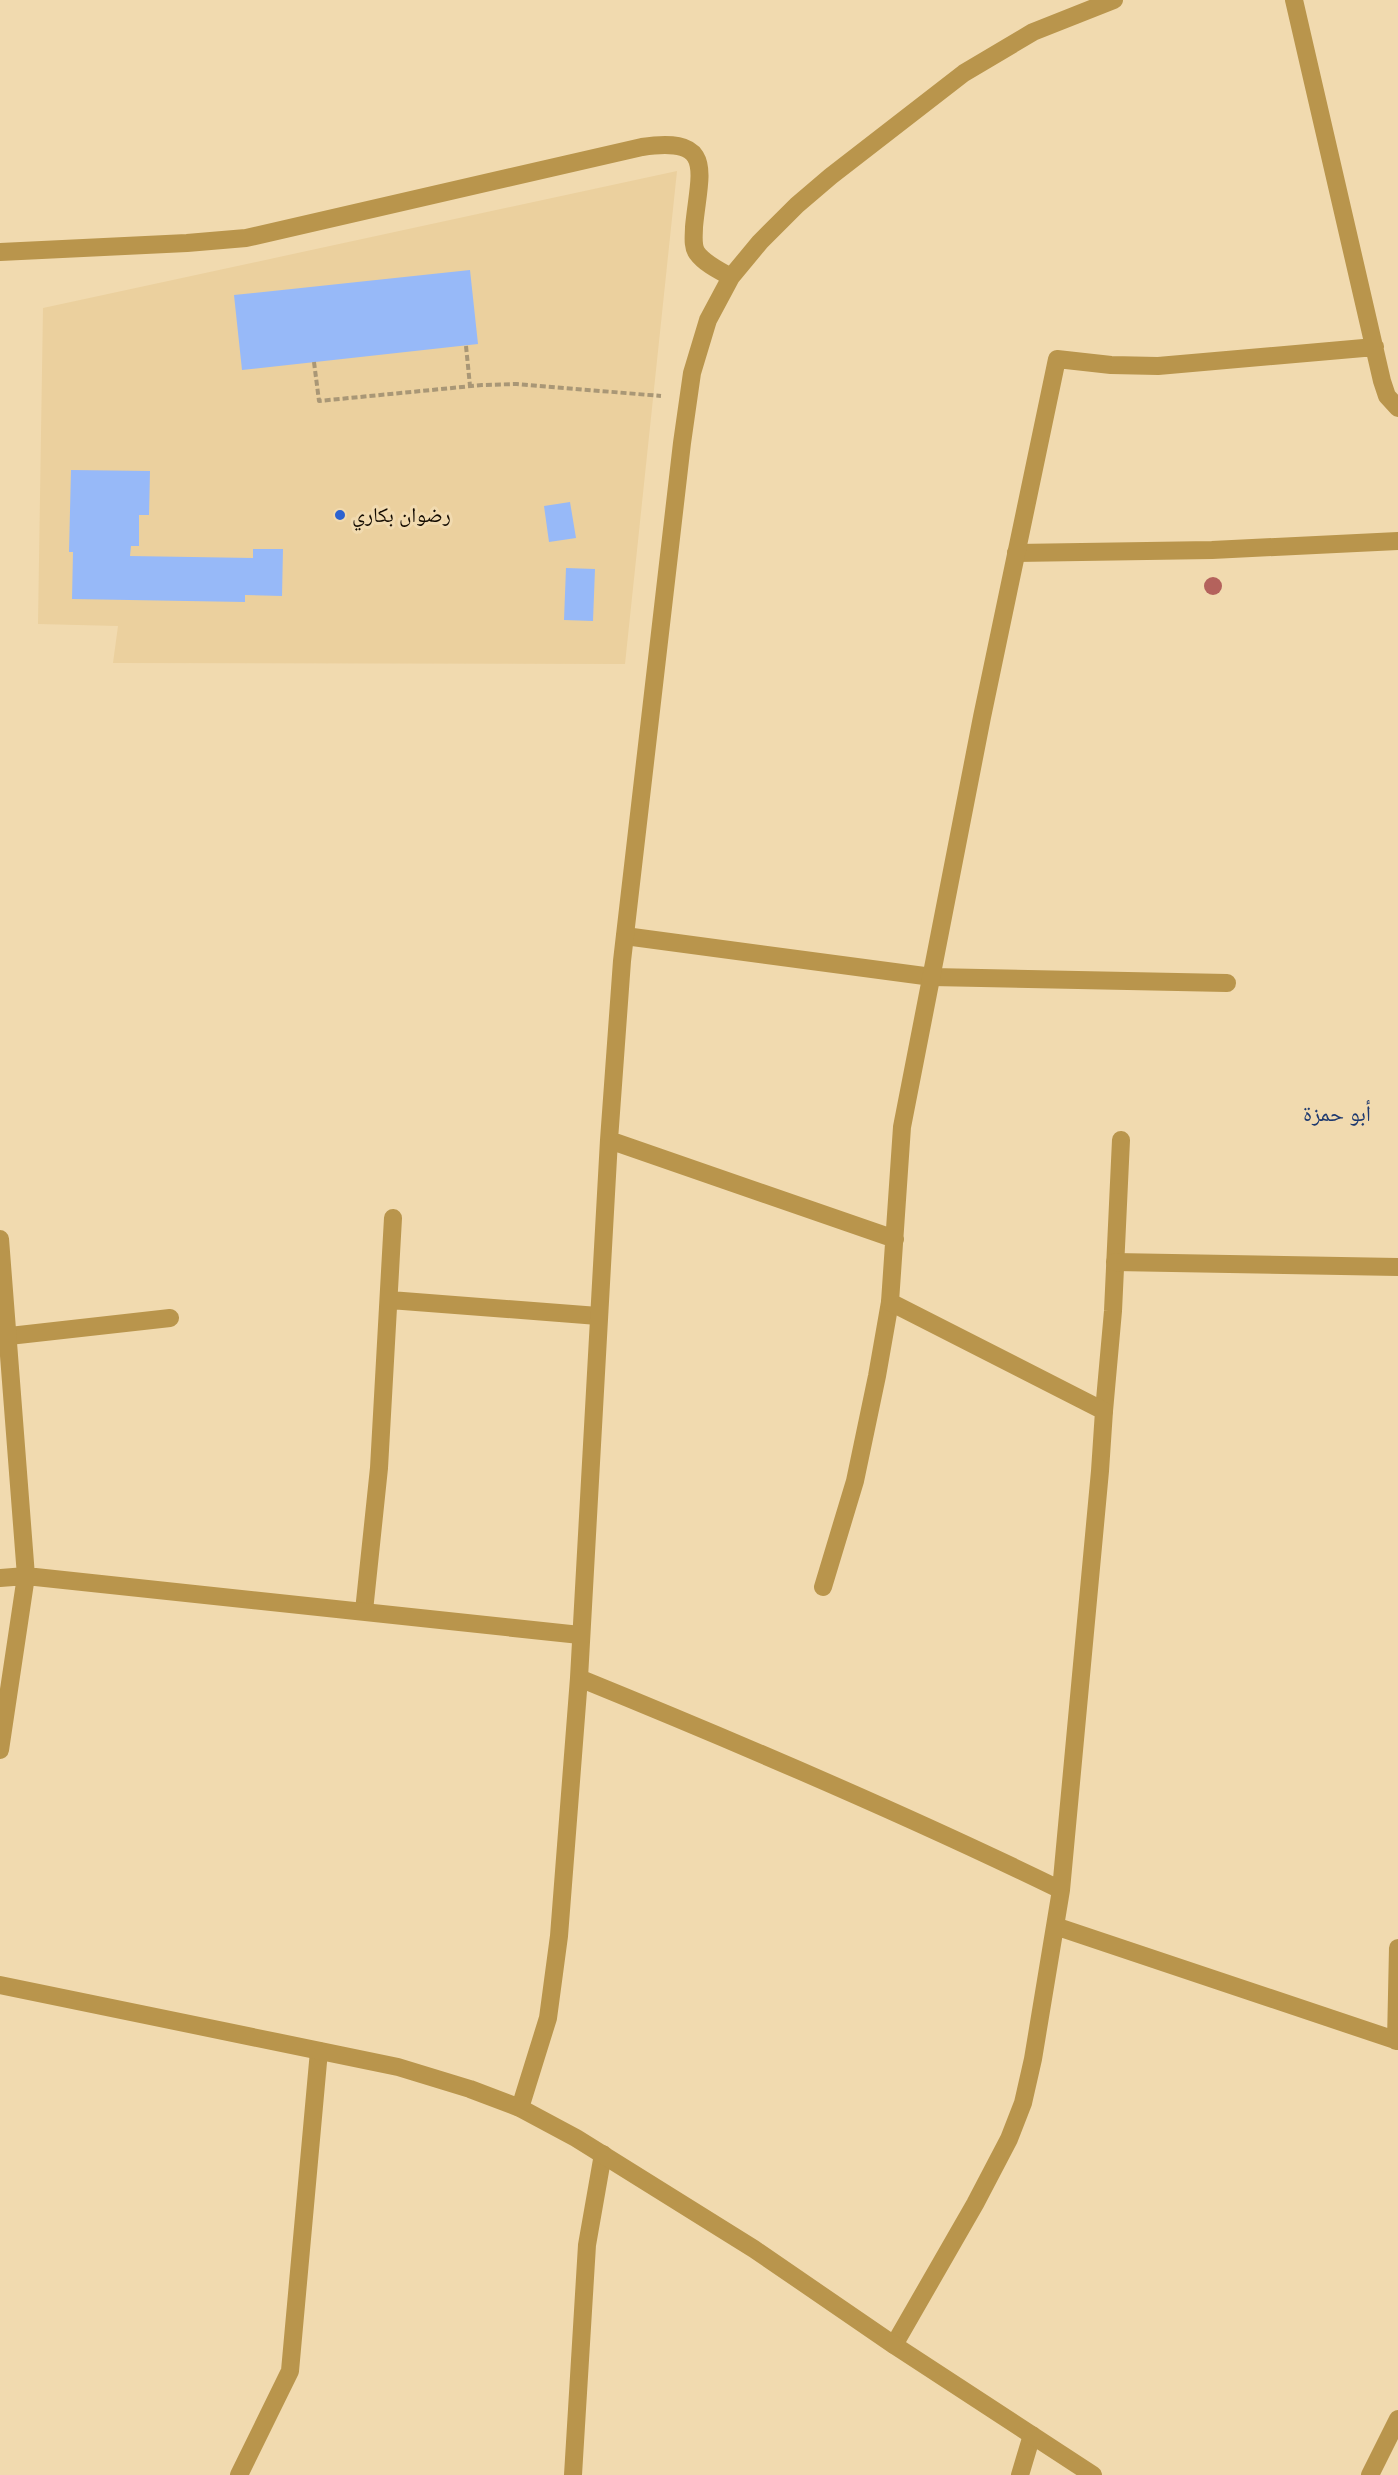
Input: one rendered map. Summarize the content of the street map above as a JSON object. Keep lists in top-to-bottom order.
{
  "districts": ["أبو حمزة"],
  "places": ["رضوان بكاري"]
}
